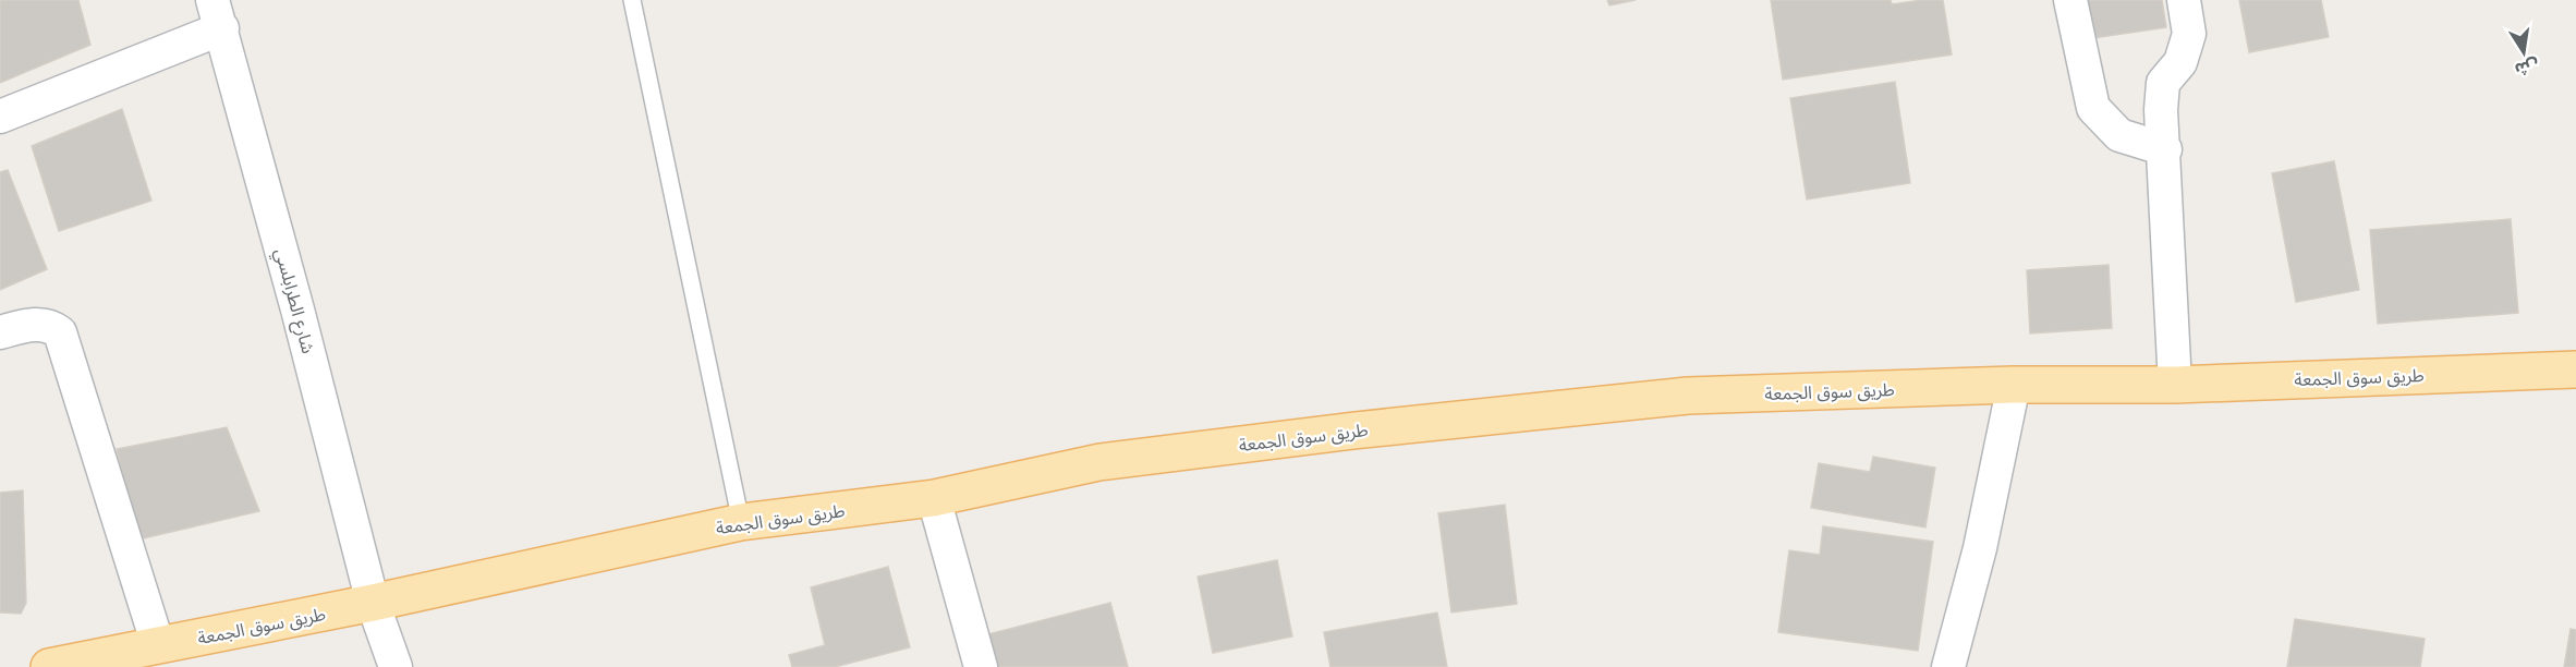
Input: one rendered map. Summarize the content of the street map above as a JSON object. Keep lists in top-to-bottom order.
{
  "streets": {
    "main road": ["طريق سوق الجمعة"],
    "street": ["شارع الطرابلسي"]
  },
  "crossings": [
    ["شارع الطرابلسي", "طريق سوق الجمعة"]
  ],
  "north": "bottom"
}
